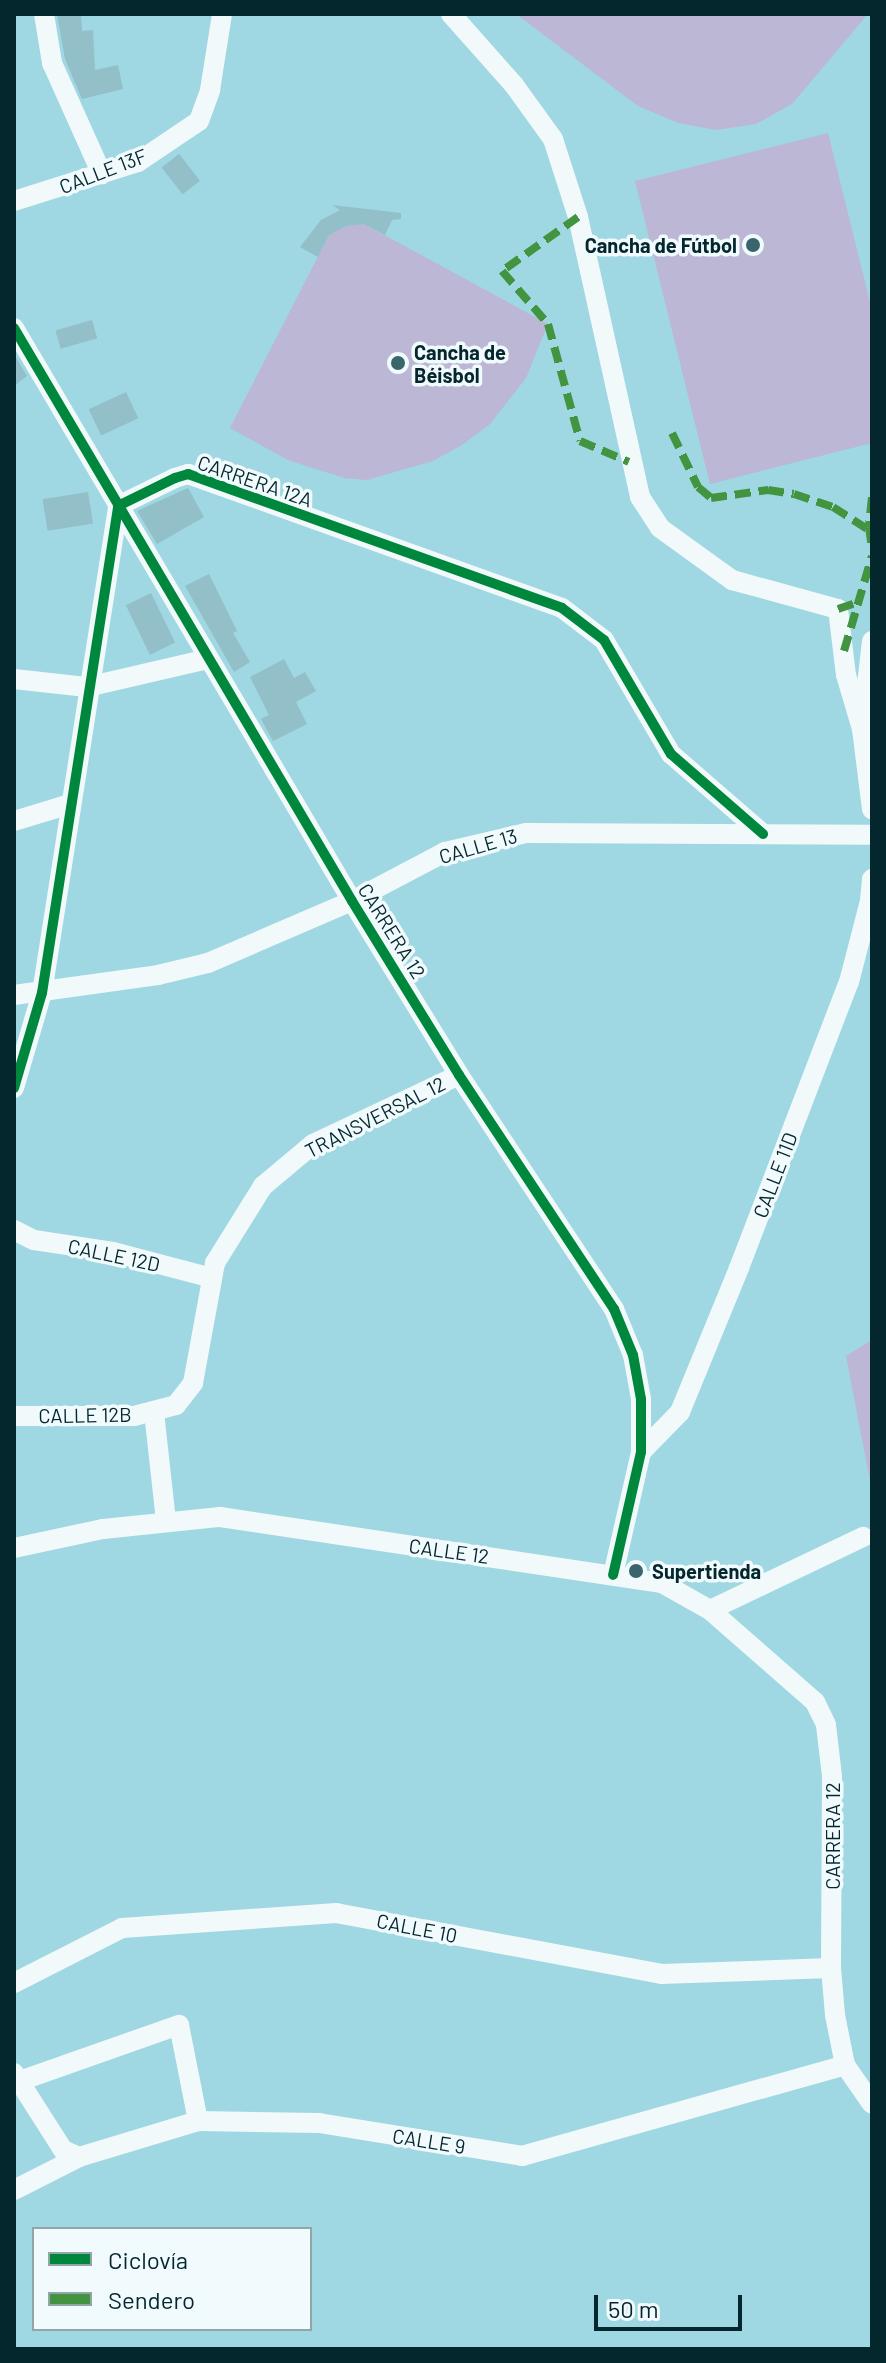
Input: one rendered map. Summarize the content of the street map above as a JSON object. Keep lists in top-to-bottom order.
{
  "streets": {
    "street": [
      "CALLE 13F",
      "CARRERA 12A",
      "CALLE 13",
      "CARRERA 12",
      "TRANSVERSAL 12",
      "CALLE 11D",
      "CALLE 12D",
      "CALLE 12B",
      "CALLE 12",
      "CALLE 10",
      "CALLE 9"
    ]
  },
  "crossings": [
    ["CARRERA 12A", "CALLE 13"],
    ["CARRERA 12A", "CARRERA 12"],
    ["CALLE 13", "CARRERA 12"],
    ["CARRERA 12", "TRANSVERSAL 12"],
    ["CARRERA 12", "CALLE 11D"],
    ["CARRERA 12", "CALLE 12"],
    ["CARRERA 12", "CALLE 10"],
    ["CARRERA 12", "CALLE 9"],
    ["TRANSVERSAL 12", "CALLE 12D"],
    ["TRANSVERSAL 12", "CALLE 12B"],
    ["CALLE 12D", "CALLE 12B"]
  ],
  "places": ["Cancha de Fútbol", "Cancha de Béisbol", "Supertienda"],
  "legend": ["Ciclovía", "Sendero"],
  "scale_bar": "50 m"
}
